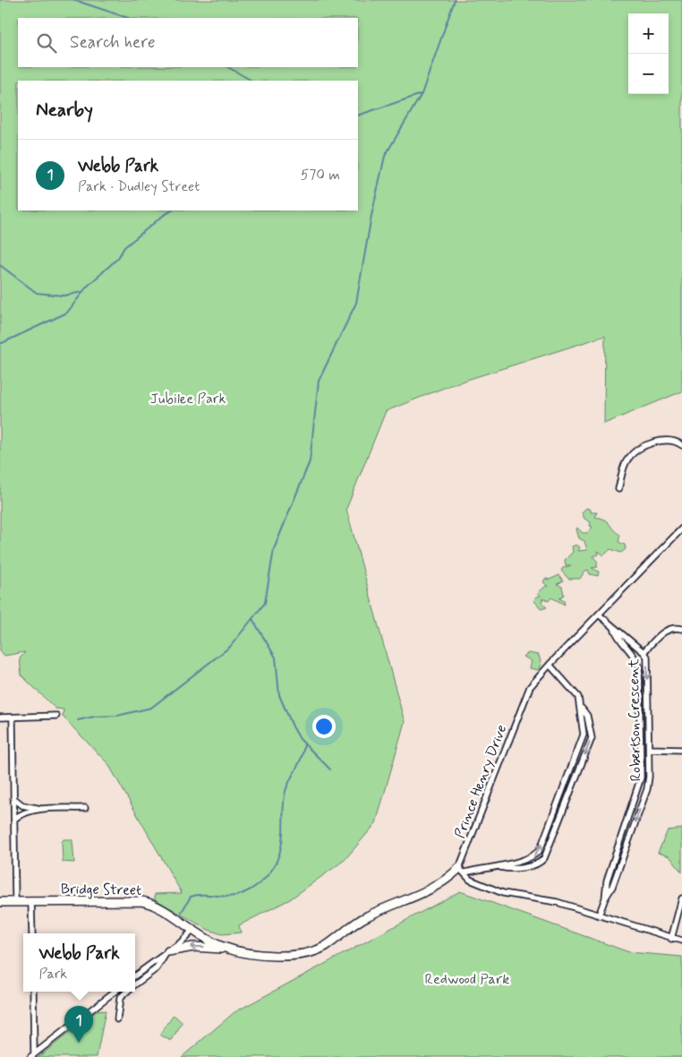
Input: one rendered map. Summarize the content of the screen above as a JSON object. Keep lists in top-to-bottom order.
{
  "streets": {
    "street": ["Robertson Crescent", "Prince Henry Drive", "Bridge Street"]
  },
  "crossings": [
    ["Robertson Crescent", "Prince Henry Drive"],
    ["Prince Henry Drive", "Bridge Street"]
  ],
  "parks": ["Jubilee Park", "Redwood Park"],
  "page": {
    "map_buttons": ["+", "−"],
    "search": "Search here",
    "heading": "Nearby",
    "list": [
      {
        "mark": "1",
        "name": "Webb Park",
        "note": "Park · Dudley Street",
        "value": "570 m"
      }
    ],
    "popup": ["Webb Park", "Park"],
    "pins": "1"
  }
}
